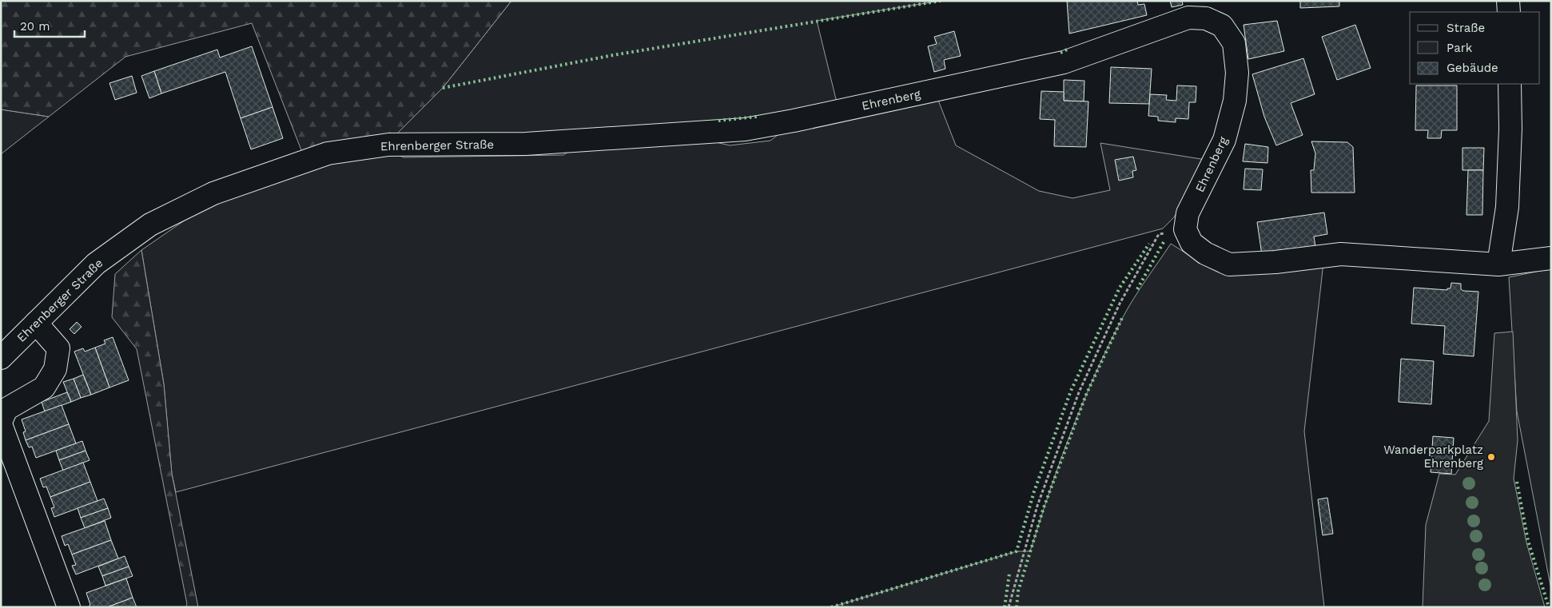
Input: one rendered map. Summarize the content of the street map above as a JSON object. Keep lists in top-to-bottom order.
{
  "streets": {
    "street": ["Ehrenberg", "Ehrenberger Straße"]
  },
  "crossings": [
    ["Ehrenberg", "Ehrenberger Straße"]
  ],
  "places": ["Wanderparkplatz Ehrenberg"],
  "legend": ["Straße", "Park", "Gebäude"],
  "scale_bar": "20 m"
}
